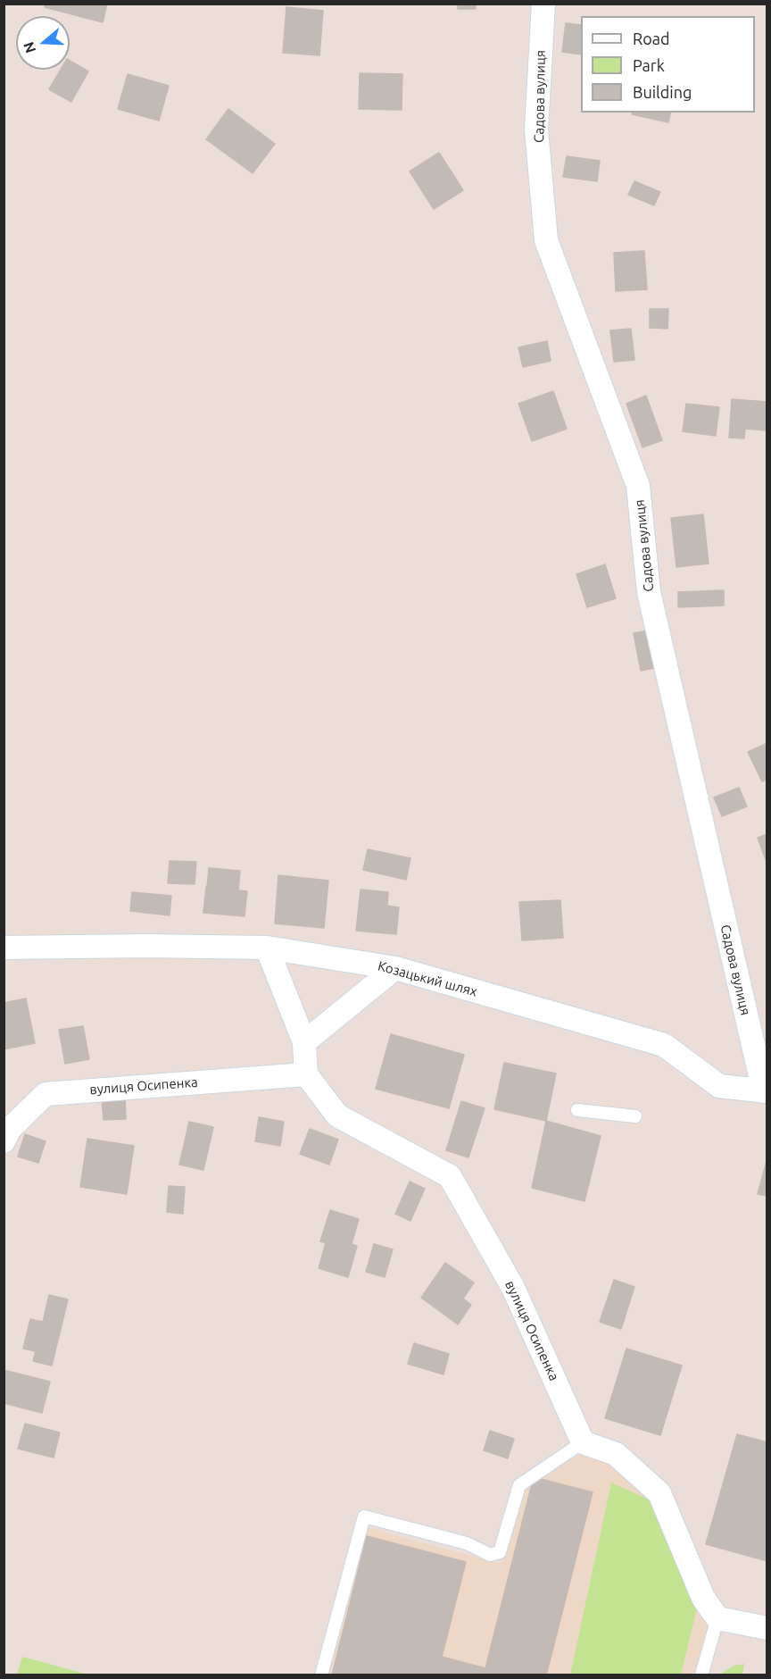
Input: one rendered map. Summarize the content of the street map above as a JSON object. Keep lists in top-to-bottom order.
{
  "streets": {
    "street": ["Садова вулиця", "Козацький шлях", "вулиця Осипенка"]
  },
  "crossings": [
    ["Садова вулиця", "Козацький шлях"]
  ],
  "legend": ["Road", "Park", "Building"],
  "north": "left"
}
